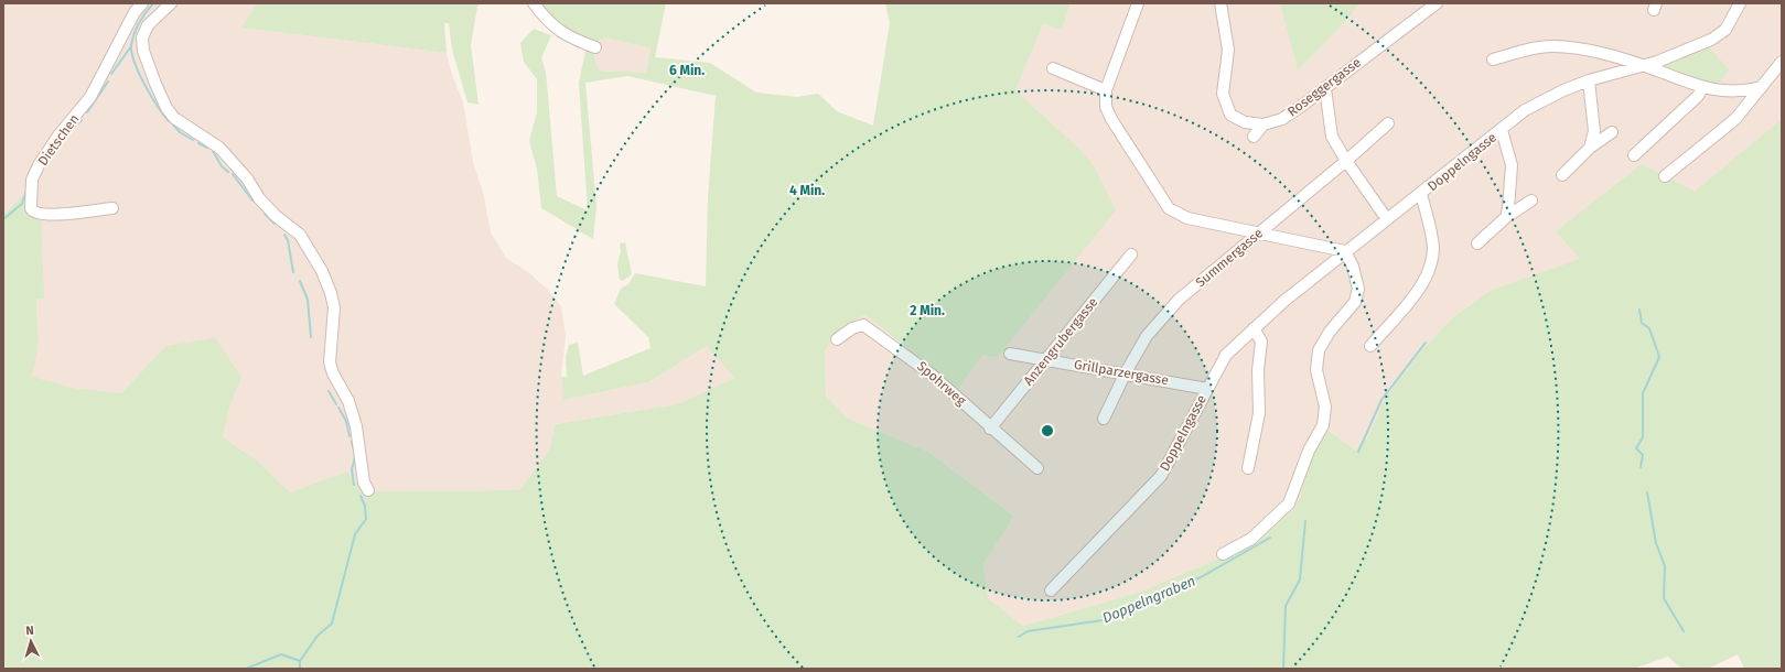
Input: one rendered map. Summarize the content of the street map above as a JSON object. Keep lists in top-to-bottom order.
{
  "streets": {
    "street": [
      "Roseggergasse",
      "Dietschen",
      "Doppelngasse",
      "Summergasse",
      "Anzengrubergasse",
      "Grillparzergasse",
      "Spohrweg"
    ]
  },
  "crossings": [
    ["Doppelngasse", "Grillparzergasse"],
    ["Summergasse", "Grillparzergasse"],
    ["Anzengrubergasse", "Grillparzergasse"],
    ["Anzengrubergasse", "Spohrweg"]
  ],
  "water": ["Doppelngraben"],
  "north": "top",
  "rings": ["6 Min.", "4 Min.", "2 Min."]
}
